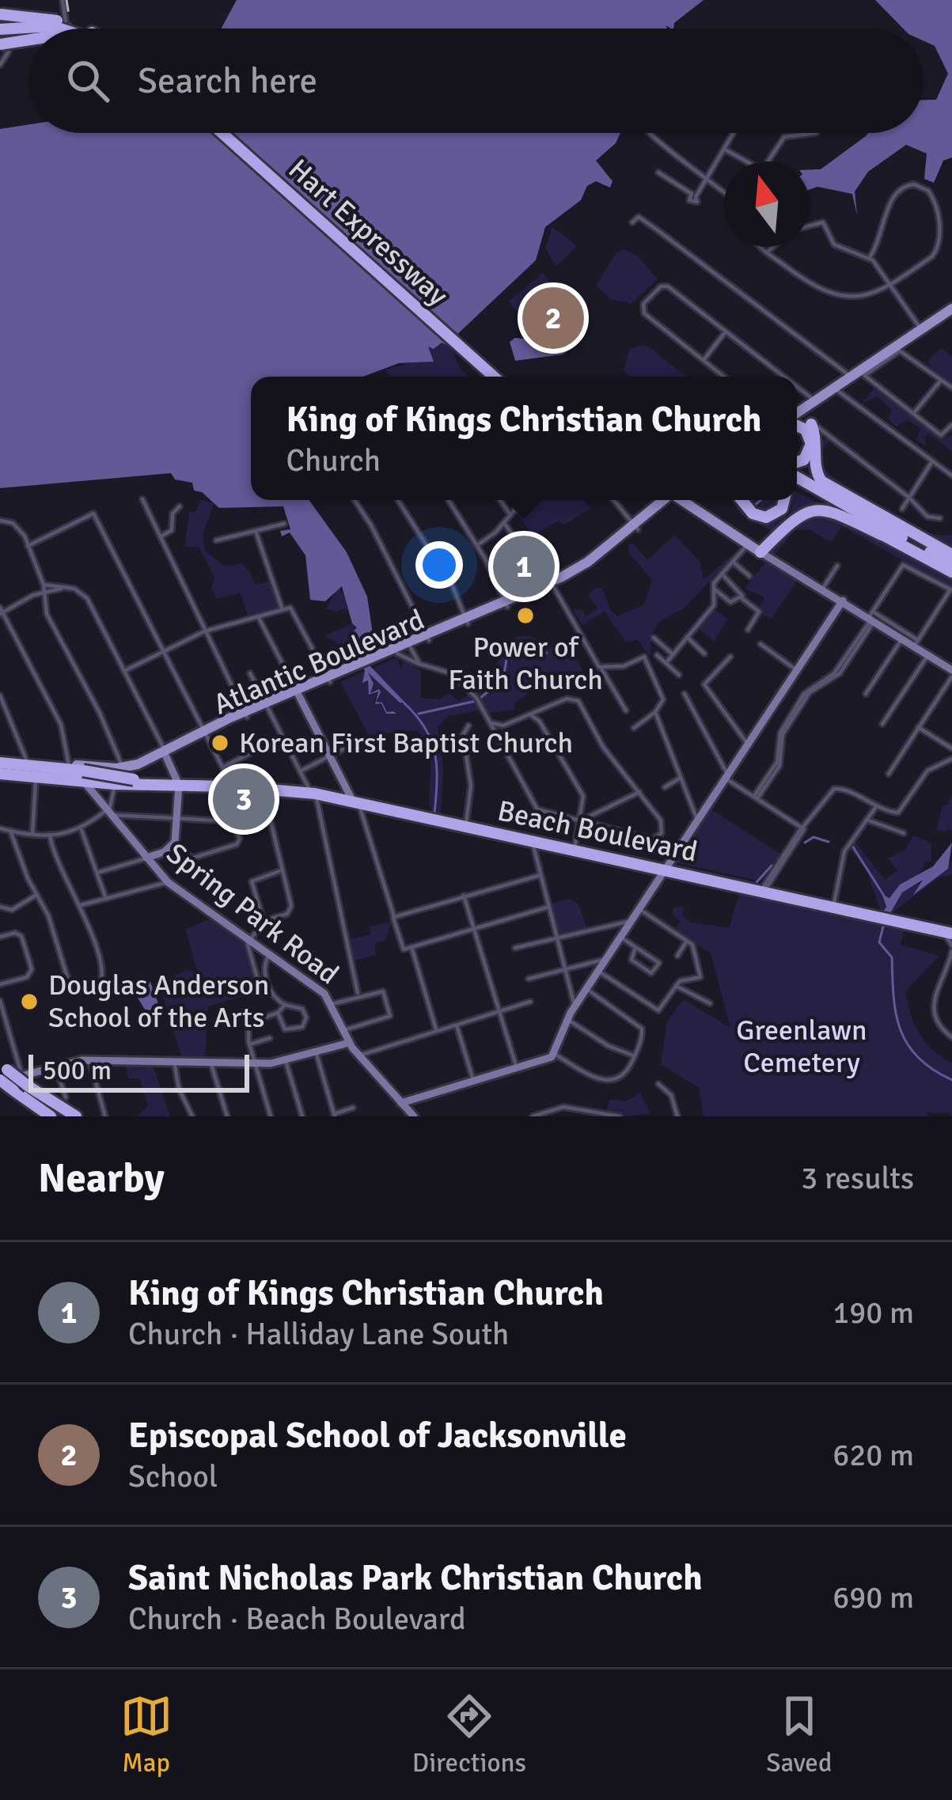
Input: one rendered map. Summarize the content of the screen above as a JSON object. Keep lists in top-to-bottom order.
{
  "streets": {
    "highway": ["Hart Expressway", "Beach Boulevard"],
    "main road": ["Atlantic Boulevard"],
    "street": ["Spring Park Road"]
  },
  "crossings": [
    ["Atlantic Boulevard", "Beach Boulevard"],
    ["Atlantic Boulevard", "Spring Park Road"],
    ["Beach Boulevard", "Spring Park Road"]
  ],
  "parks": ["Greenlawn Cemetery"],
  "places": ["Power of Faith Church", "Korean First Baptist Church", "Douglas Anderson School of the Arts"],
  "scale_bar": "500 m",
  "north": "top",
  "page": {
    "search": "Search here",
    "pins": ["2", "1", "3"],
    "popup": ["King of Kings Christian Church", "Church"],
    "scale": "500 m",
    "heading": ["Nearby", "3 results"],
    "list": [
      {
        "mark": "1",
        "name": "King of Kings Christian Church",
        "note": "Church · Halliday Lane South",
        "value": "190 m"
      },
      {
        "mark": "2",
        "name": "Episcopal School of Jacksonville",
        "note": "School",
        "value": "620 m"
      },
      {
        "mark": "3",
        "name": "Saint Nicholas Park Christian Church",
        "note": "Church · Beach Boulevard",
        "value": "690 m"
      }
    ],
    "nav": ["Map", "Directions", "Saved"]
  }
}
